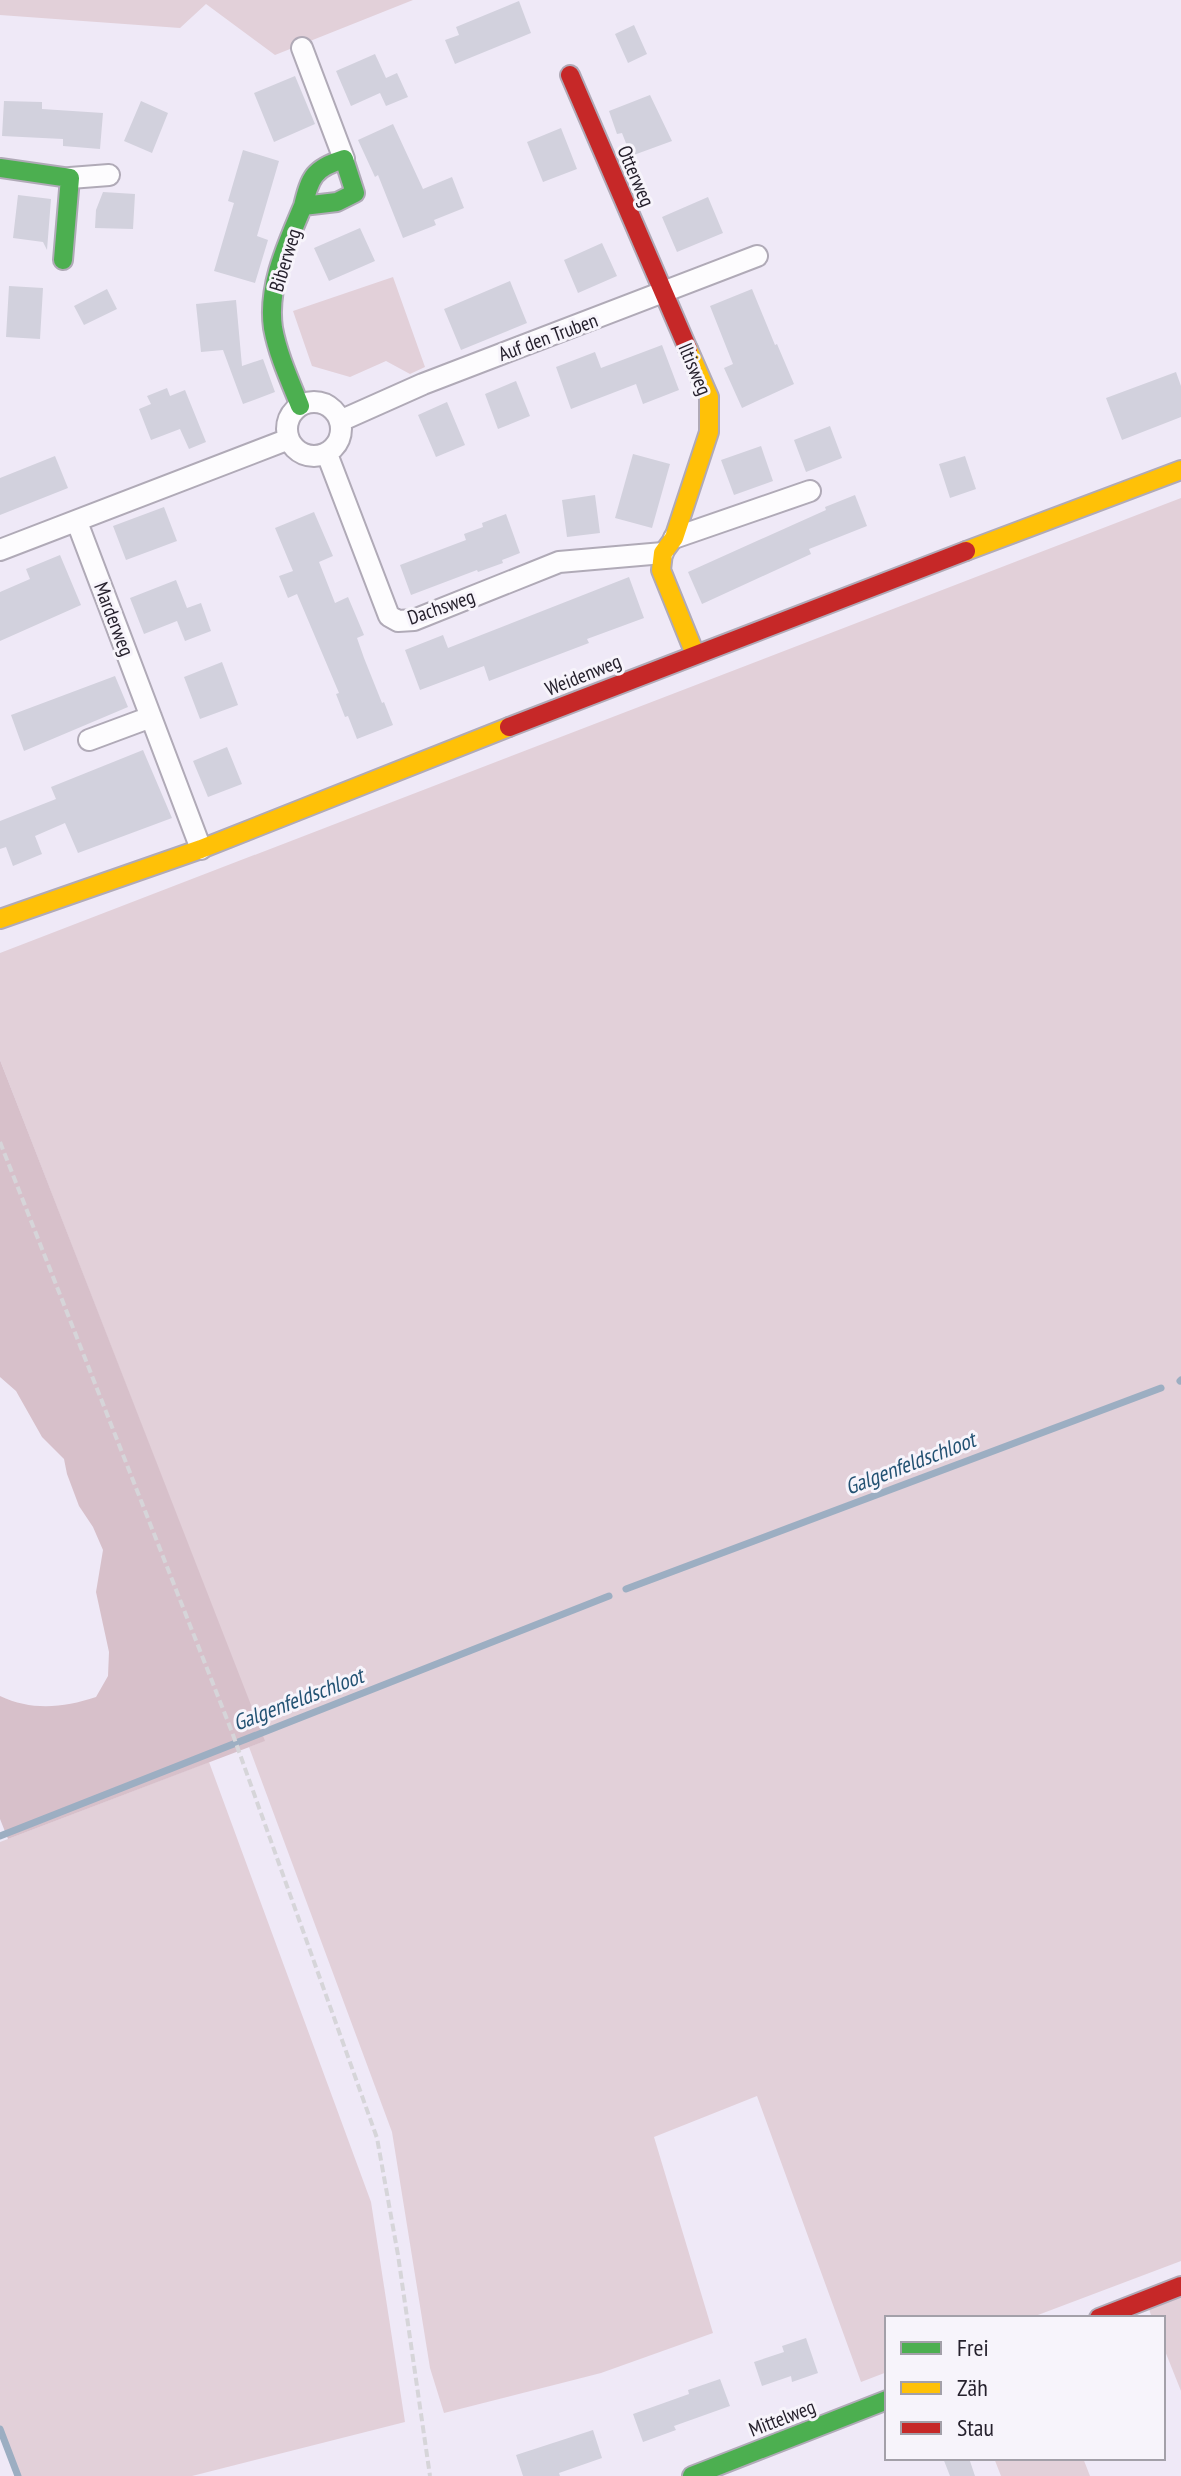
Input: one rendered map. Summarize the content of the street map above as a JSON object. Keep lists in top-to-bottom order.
{
  "streets": {
    "street": [
      "Otterweg",
      "Biberweg",
      "Auf den Truben",
      "Iltisweg",
      "Dachsweg",
      "Marderweg",
      "Weidenweg",
      "Mittelweg"
    ]
  },
  "crossings": [
    ["Otterweg", "Auf den Truben"],
    ["Otterweg", "Iltisweg"],
    ["Biberweg", "Auf den Truben"],
    ["Biberweg", "Dachsweg"],
    ["Auf den Truben", "Iltisweg"],
    ["Auf den Truben", "Dachsweg"],
    ["Iltisweg", "Dachsweg"],
    ["Iltisweg", "Weidenweg"],
    ["Marderweg", "Weidenweg"]
  ],
  "water": ["Galgenfeldschloot"],
  "legend": ["Frei", "Zäh", "Stau"]
}
